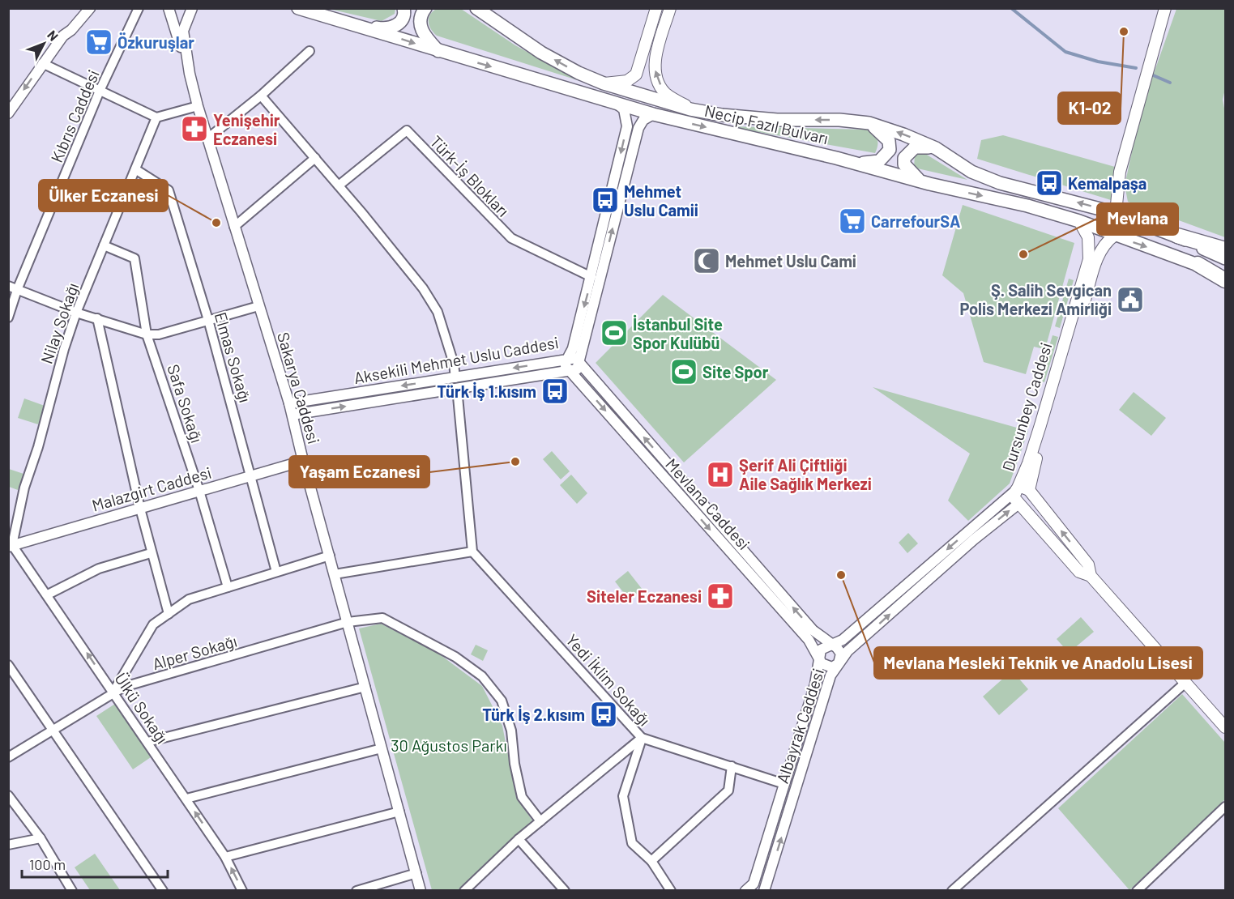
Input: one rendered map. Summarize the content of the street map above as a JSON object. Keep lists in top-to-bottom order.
{
  "streets": {
    "main road": ["Necip Fazıl Bulvarı", "Dursunbey Caddesi"],
    "street": [
      "Kıbrıs Caddesi",
      "Türk-İş Blokları",
      "Nilay Sokağı",
      "Elmas Sokağı",
      "Aksekili Mehmet Uslu Caddesi",
      "Sakarya Caddesi",
      "Safa Sokağı",
      "Malazgirt Caddesi",
      "Mevlana Caddesi",
      "Alper Sokağı",
      "Yedi İklim Sokağı",
      "Ülkü Sokağı",
      "Albayrak Caddesi"
    ]
  },
  "crossings": [
    ["Necip Fazıl Bulvarı", "Aksekili Mehmet Uslu Caddesi"],
    ["Necip Fazıl Bulvarı", "Dursunbey Caddesi"],
    ["Türk-İş Blokları", "Aksekili Mehmet Uslu Caddesi"],
    ["Nilay Sokağı", "Elmas Sokağı"],
    ["Nilay Sokağı", "Safa Sokağı"],
    ["Nilay Sokağı", "Malazgirt Caddesi"],
    ["Nilay Sokağı", "Ülkü Sokağı"],
    ["Elmas Sokağı", "Malazgirt Caddesi"],
    ["Aksekili Mehmet Uslu Caddesi", "Sakarya Caddesi"],
    ["Aksekili Mehmet Uslu Caddesi", "Mevlana Caddesi"],
    ["Sakarya Caddesi", "Malazgirt Caddesi"],
    ["Sakarya Caddesi", "Alper Sokağı"],
    ["Safa Sokağı", "Malazgirt Caddesi"],
    ["Dursunbey Caddesi", "Albayrak Caddesi"],
    ["Malazgirt Caddesi", "Ülkü Sokağı"],
    ["Mevlana Caddesi", "Albayrak Caddesi"],
    ["Alper Sokağı", "Ülkü Sokağı"],
    ["Yedi İklim Sokağı", "Albayrak Caddesi"]
  ],
  "parks": ["30 Ağustos Parkı"],
  "places": {
    "other": [
      "K1-02",
      "Ülker Eczanesi",
      "Mevlana",
      "Yaşam Eczanesi",
      "Mevlana Mesleki Teknik ve Anadolu Lisesi"
    ],
    "supermarket": ["Özkuruşlar", "CarrefourSA"],
    "pharmacy": ["Yenişehir Eczanesi", "Siteler Eczanesi"],
    "bus stop": [
      "Kemalpaşa",
      "Mehmet Uslu Camii",
      "Türk İş 1.kısım",
      "Türk İş 2.kısım"
    ],
    "mosque": ["Mehmet Uslu Cami"],
    "public building": ["Ş. Salih Sevgican Polis Merkezi Amirliği"],
    "sports": ["İstanbul Site Spor Kulübü", "Site Spor"],
    "hospital": ["Şerif Ali Çiftliği Aile Sağlık Merkezi"]
  },
  "scale_bar": "100 m",
  "north": "top right"
}
